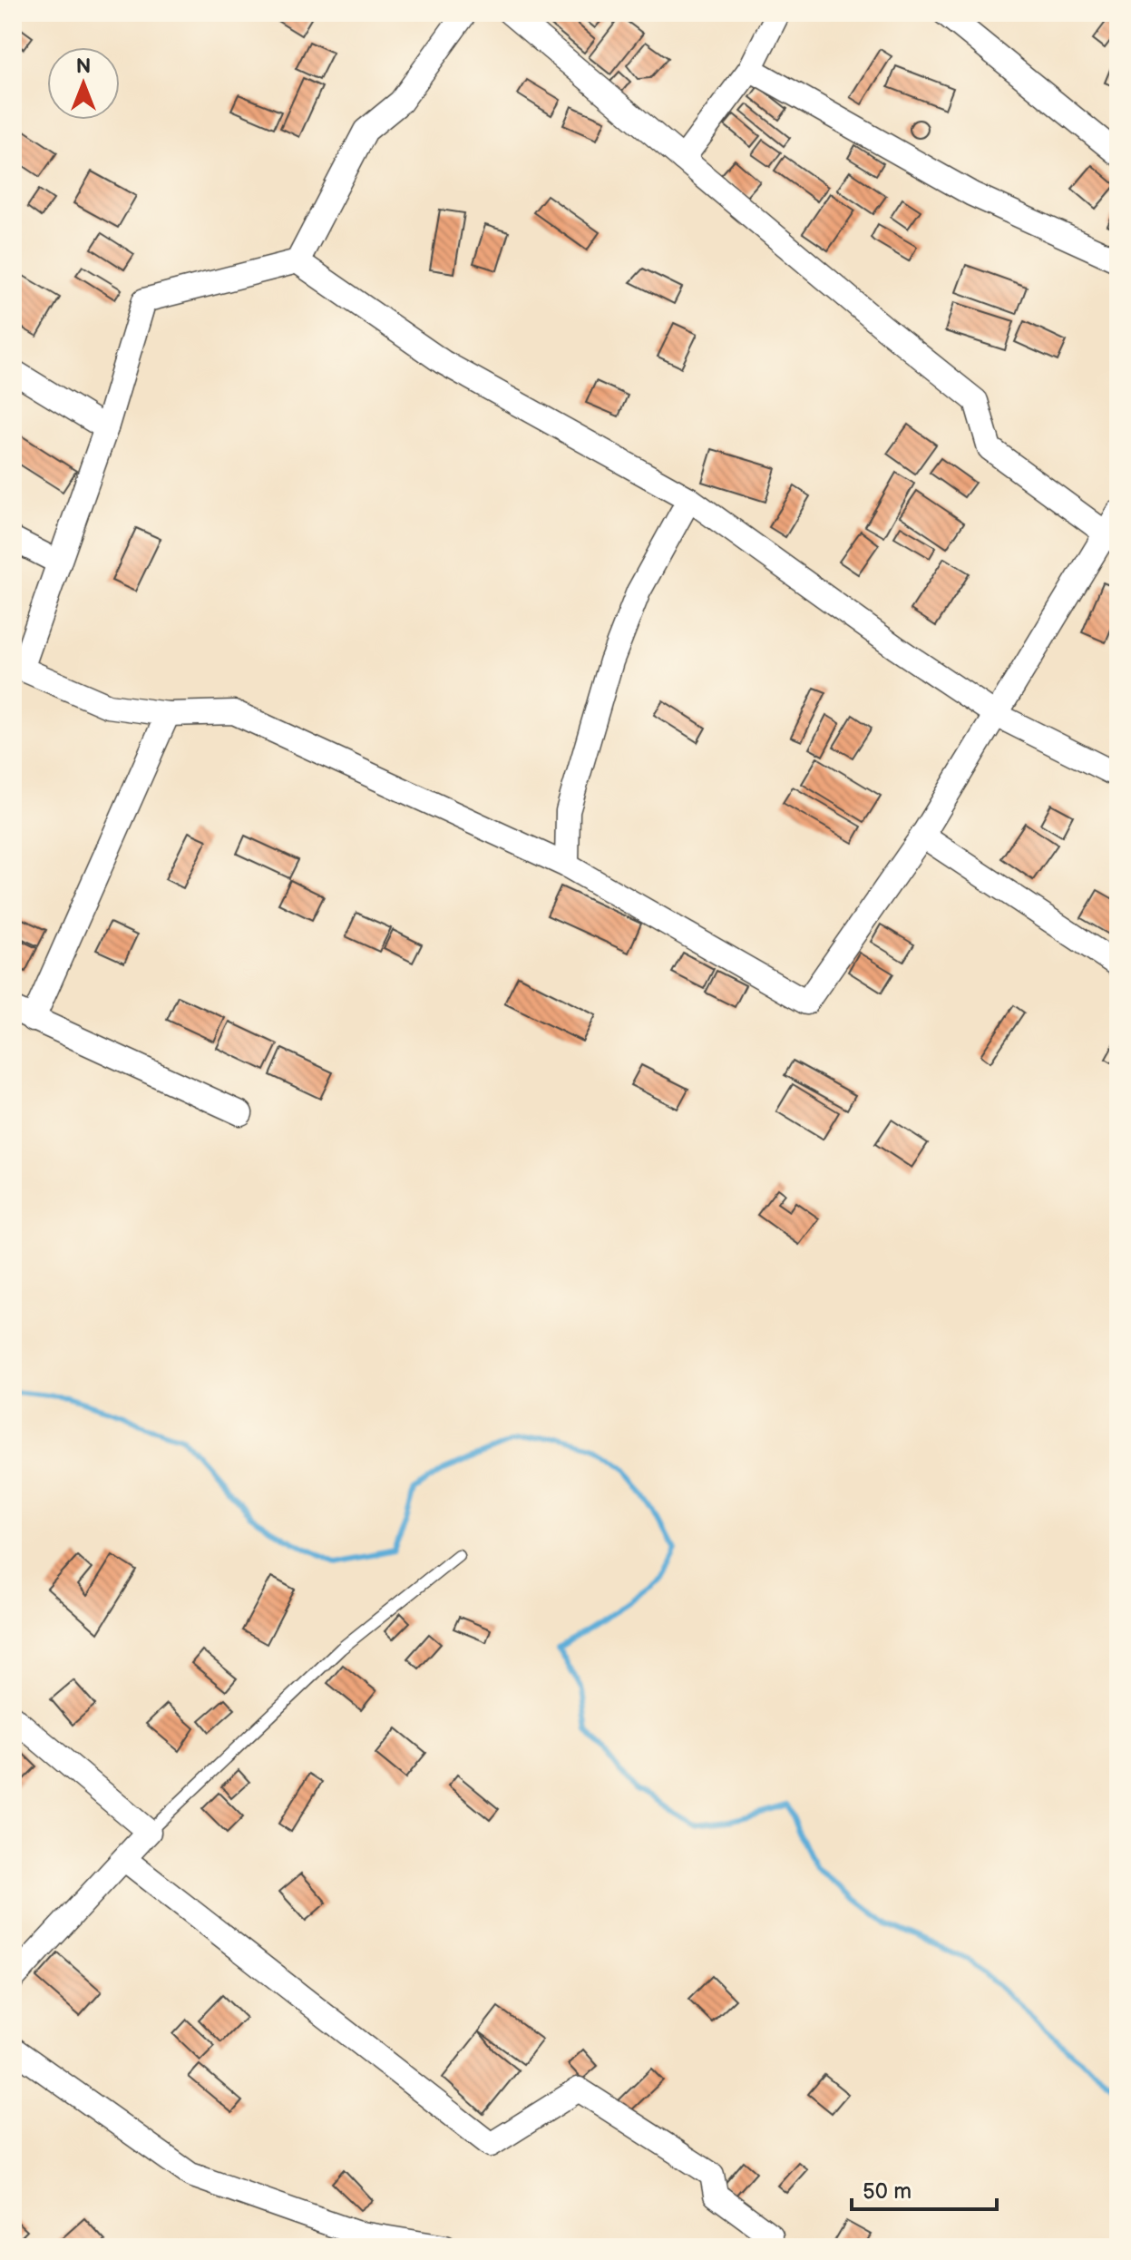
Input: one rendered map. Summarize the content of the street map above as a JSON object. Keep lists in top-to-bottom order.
{
  "scale_bar": "50 m",
  "north": "top"
}
